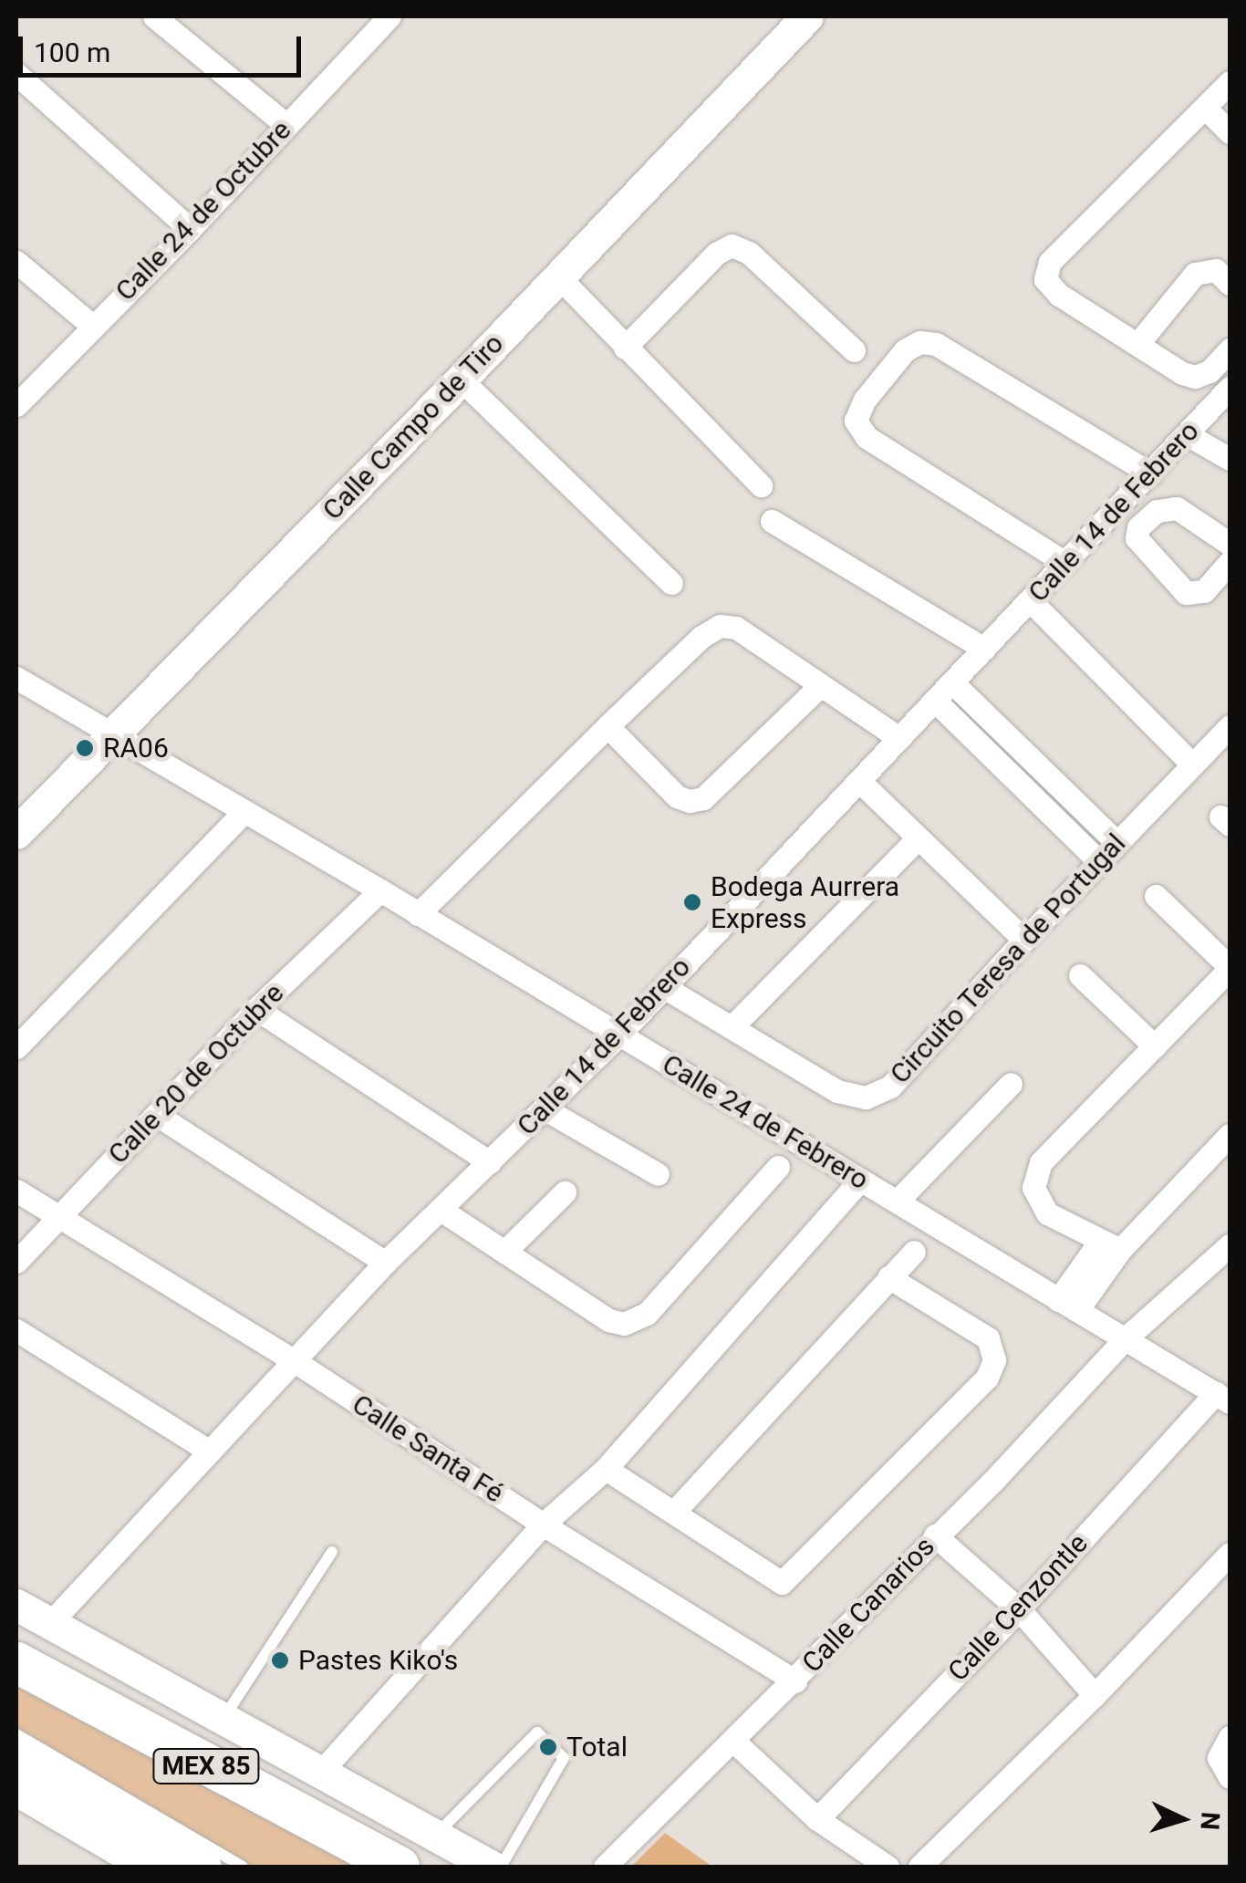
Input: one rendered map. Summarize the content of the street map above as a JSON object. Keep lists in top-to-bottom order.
{
  "streets": {
    "highway": ["MEX 85"],
    "street": [
      "Calle 24 de Octubre",
      "Calle Campo de Tiro",
      "Calle 14 de Febrero",
      "Circuito Teresa de Portugal",
      "Calle 20 de Octubre",
      "Calle 24 de Febrero",
      "Calle Santa Fé",
      "Calle Canarios",
      "Calle Cenzontle"
    ]
  },
  "crossings": [
    ["Calle Campo de Tiro", "Calle 24 de Febrero"],
    ["Calle 14 de Febrero", "Circuito Teresa de Portugal"],
    ["Calle 14 de Febrero", "Calle 24 de Febrero"],
    ["Calle 14 de Febrero", "Calle Santa Fé"],
    ["Calle 20 de Octubre", "Calle 24 de Febrero"],
    ["Calle 20 de Octubre", "Calle Santa Fé"],
    ["Calle 24 de Febrero", "Calle Canarios"],
    ["Calle 24 de Febrero", "Calle Cenzontle"],
    ["Calle Santa Fé", "Calle Canarios"]
  ],
  "places": [
    "RA06",
    "Bodega Aurrera Express",
    "Pastes Kiko's",
    "Total"
  ],
  "scale_bar": "100 m",
  "north": "right"
}
